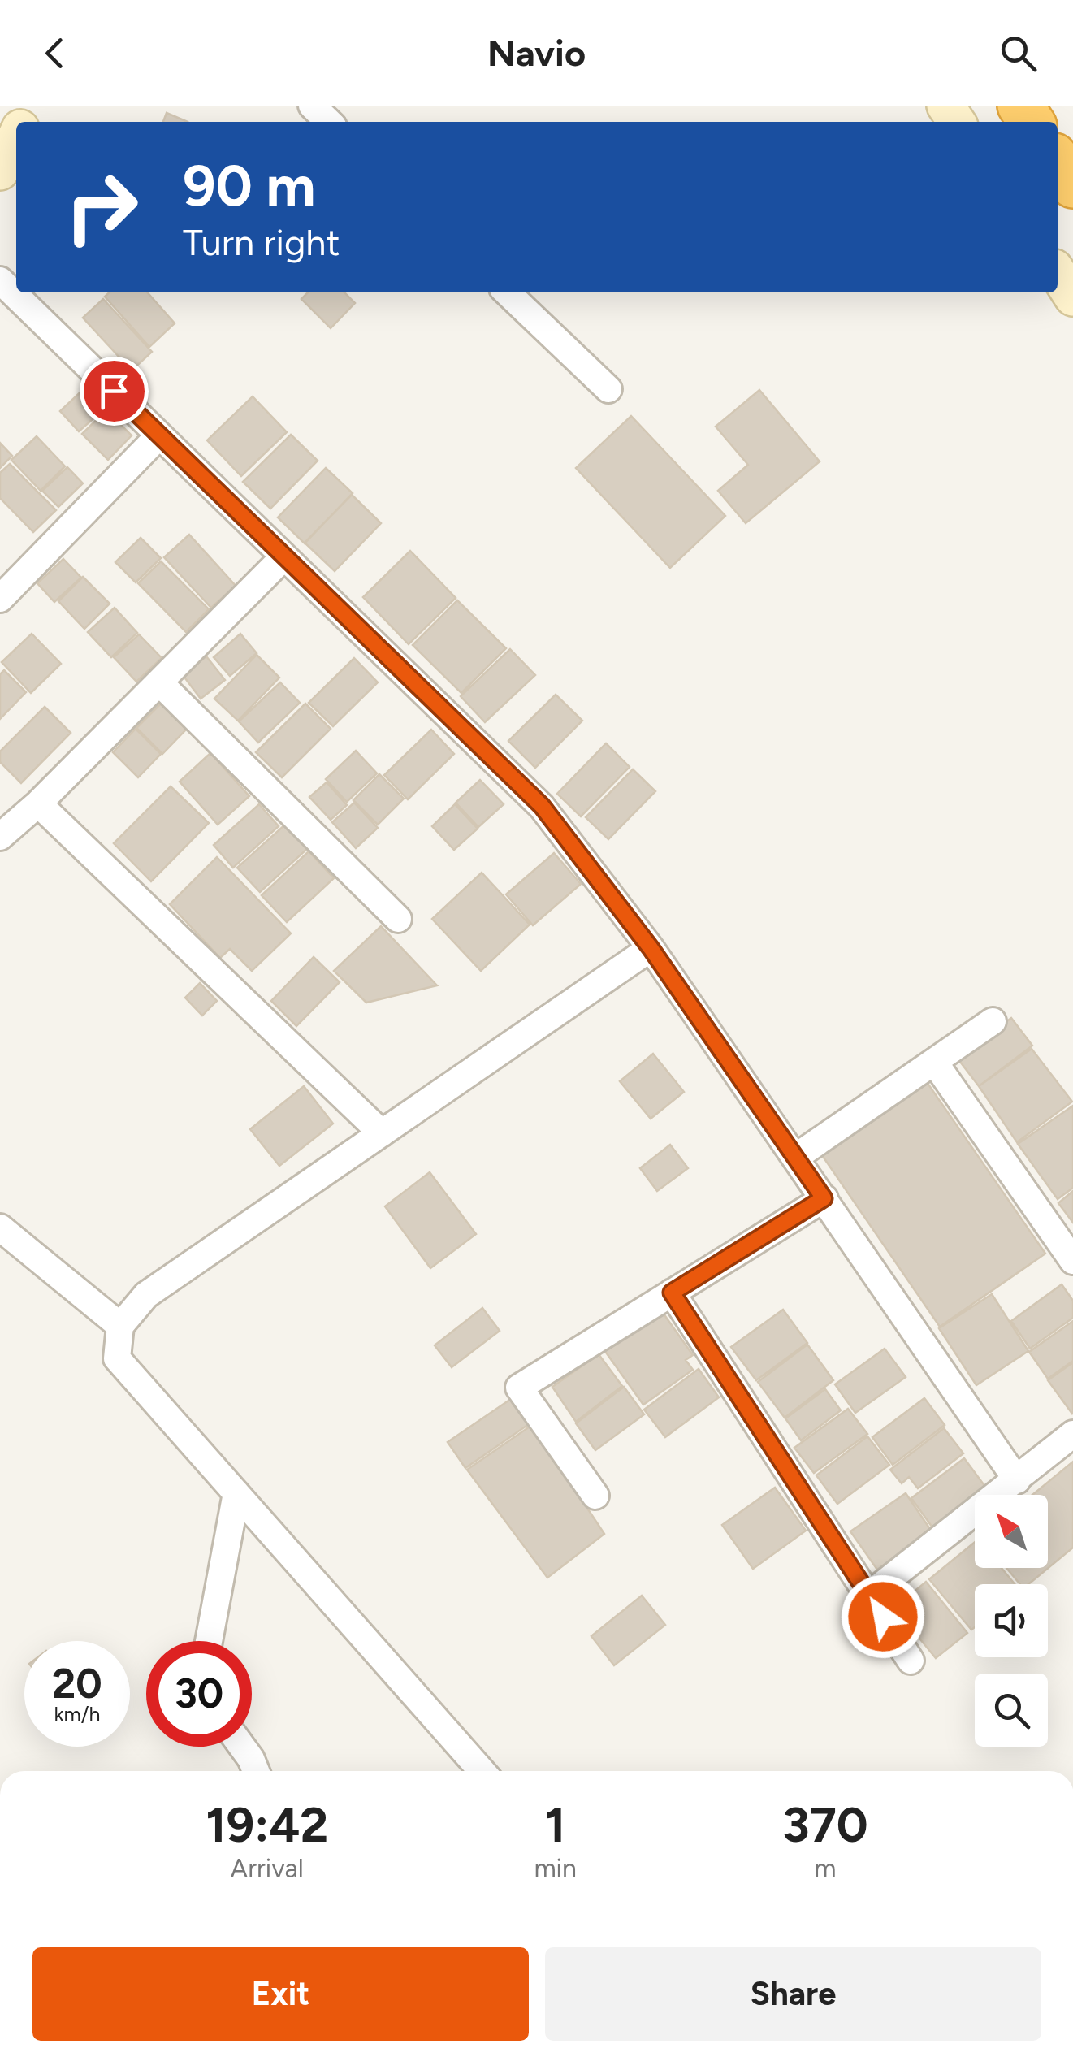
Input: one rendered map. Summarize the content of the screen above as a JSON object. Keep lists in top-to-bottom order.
{
  "north": "top left",
  "page": {
    "header": "Navio",
    "turn": ["90 m", "Turn right"],
    "speed": "20 km/h",
    "limit": "30",
    "eta": [
      "19:42",
      "Arrival",
      "1",
      "min",
      "370",
      "m"
    ],
    "buttons": ["Exit", "Share"]
  }
}
